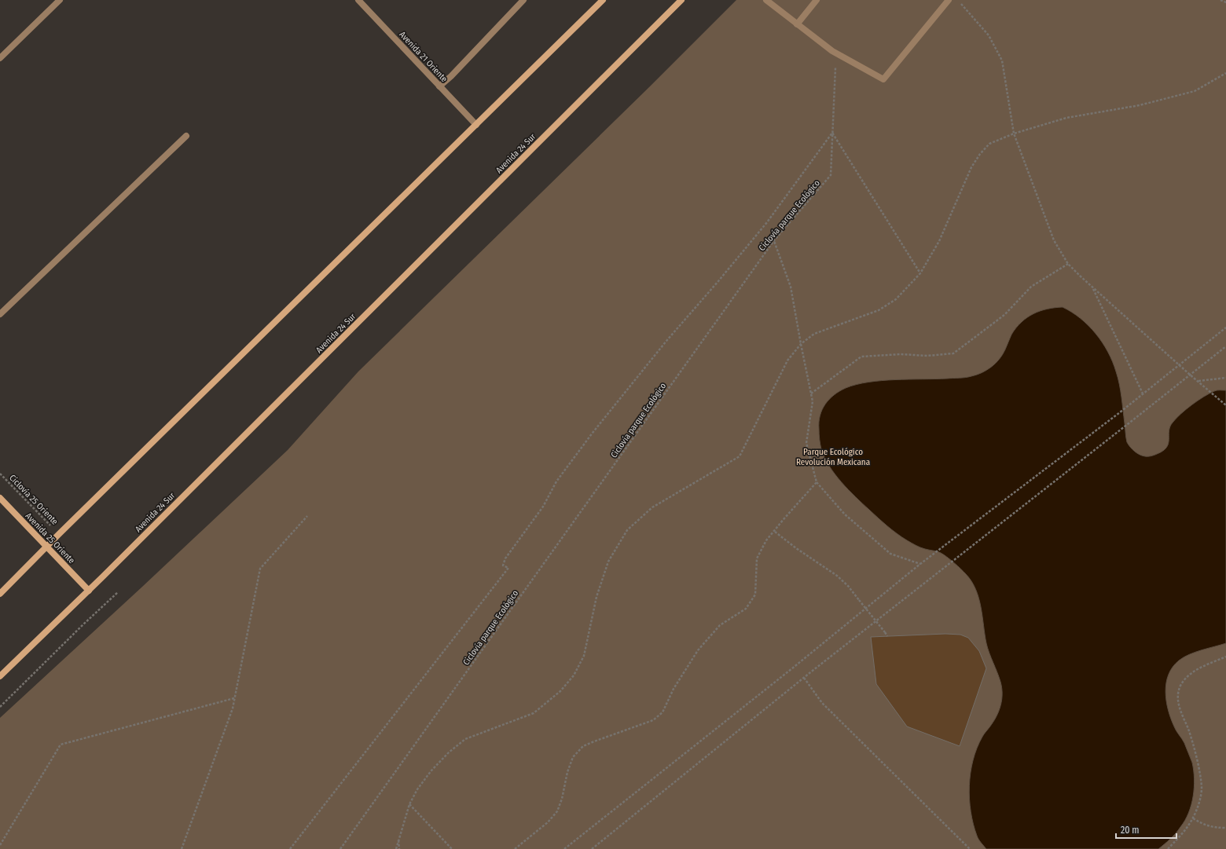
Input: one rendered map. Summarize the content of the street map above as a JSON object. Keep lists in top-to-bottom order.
{
  "streets": {
    "main road": ["Avenida 24 Sur", "Avenida 25 Oriente"],
    "street": ["Avenida 21 Oriente"],
    "path": ["Ciclovía parque Ecológico", "Ciclovía 25 Oriente"]
  },
  "crossings": [
    ["Avenida 24 Sur", "Avenida 25 Oriente"]
  ],
  "parks": ["Parque Ecológico Revolución Mexicana"],
  "scale_bar": "20 m"
}
